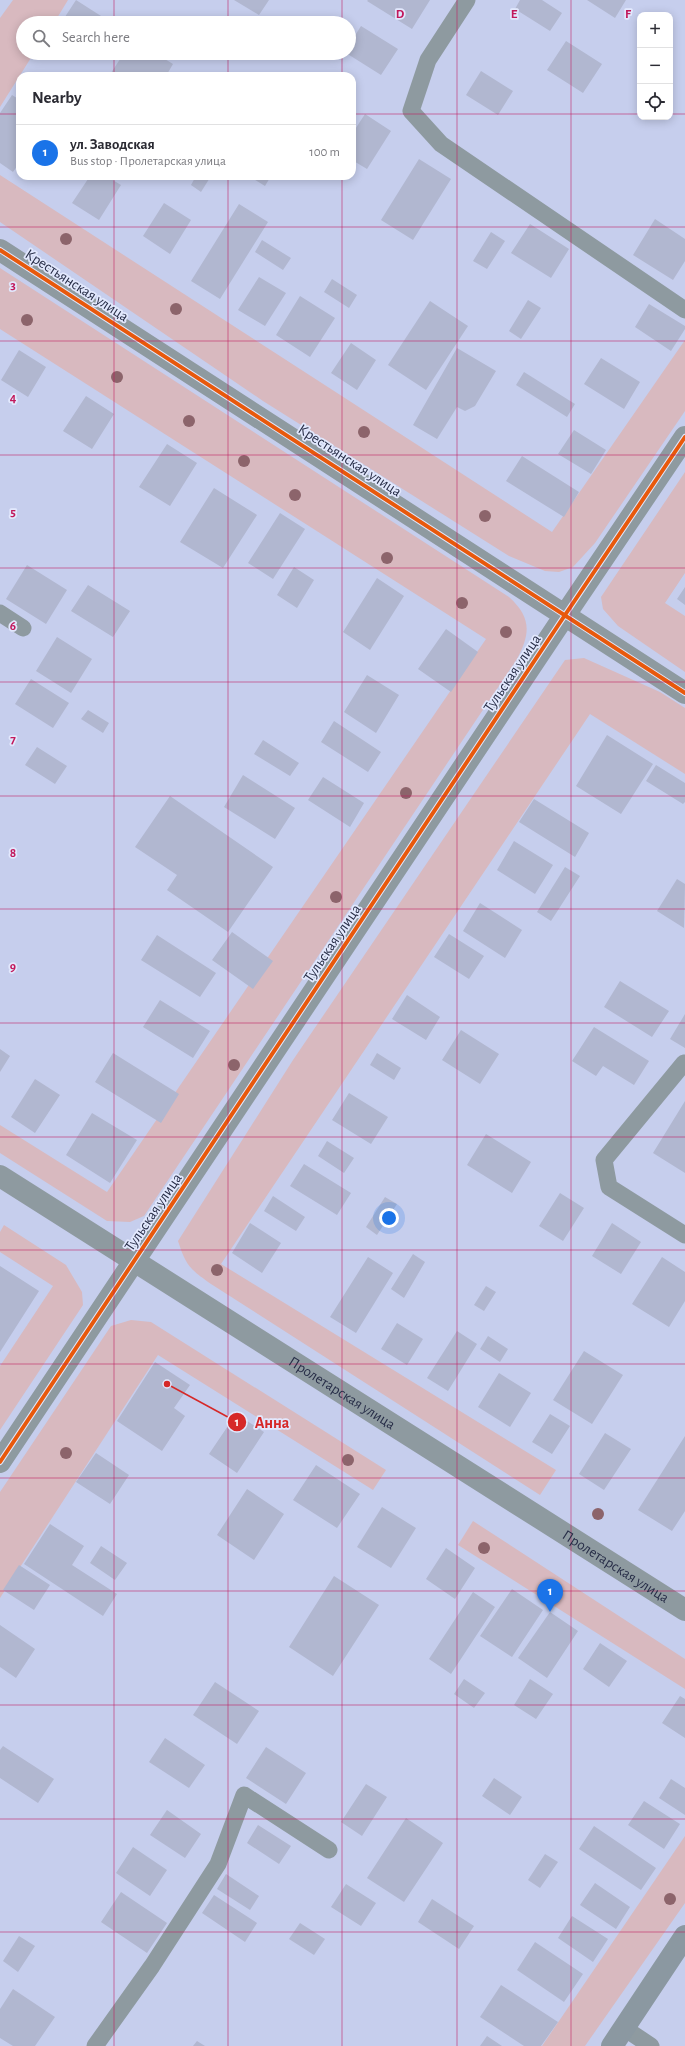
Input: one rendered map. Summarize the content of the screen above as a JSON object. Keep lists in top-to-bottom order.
{
  "streets": {
    "street": ["Крестьянская улица", "Тульская улица", "Пролетарская улица"]
  },
  "crossings": [
    ["Крестьянская улица", "Тульская улица"],
    ["Тульская улица", "Пролетарская улица"]
  ],
  "places": ["Анна"],
  "page": {
    "map_buttons": ["+", "−"],
    "search": "Search here",
    "heading": "Nearby",
    "list": [
      {
        "mark": "1",
        "name": "ул. Заводская",
        "note": "Bus stop · Пролетарская улица",
        "value": "100 m"
      }
    ],
    "pins": "1"
  },
  "grid": {
    "columns": ["D", "E", "F"],
    "rows": [
      "3",
      "4",
      "5",
      "6",
      "7",
      "8",
      "9"
    ]
  }
}
